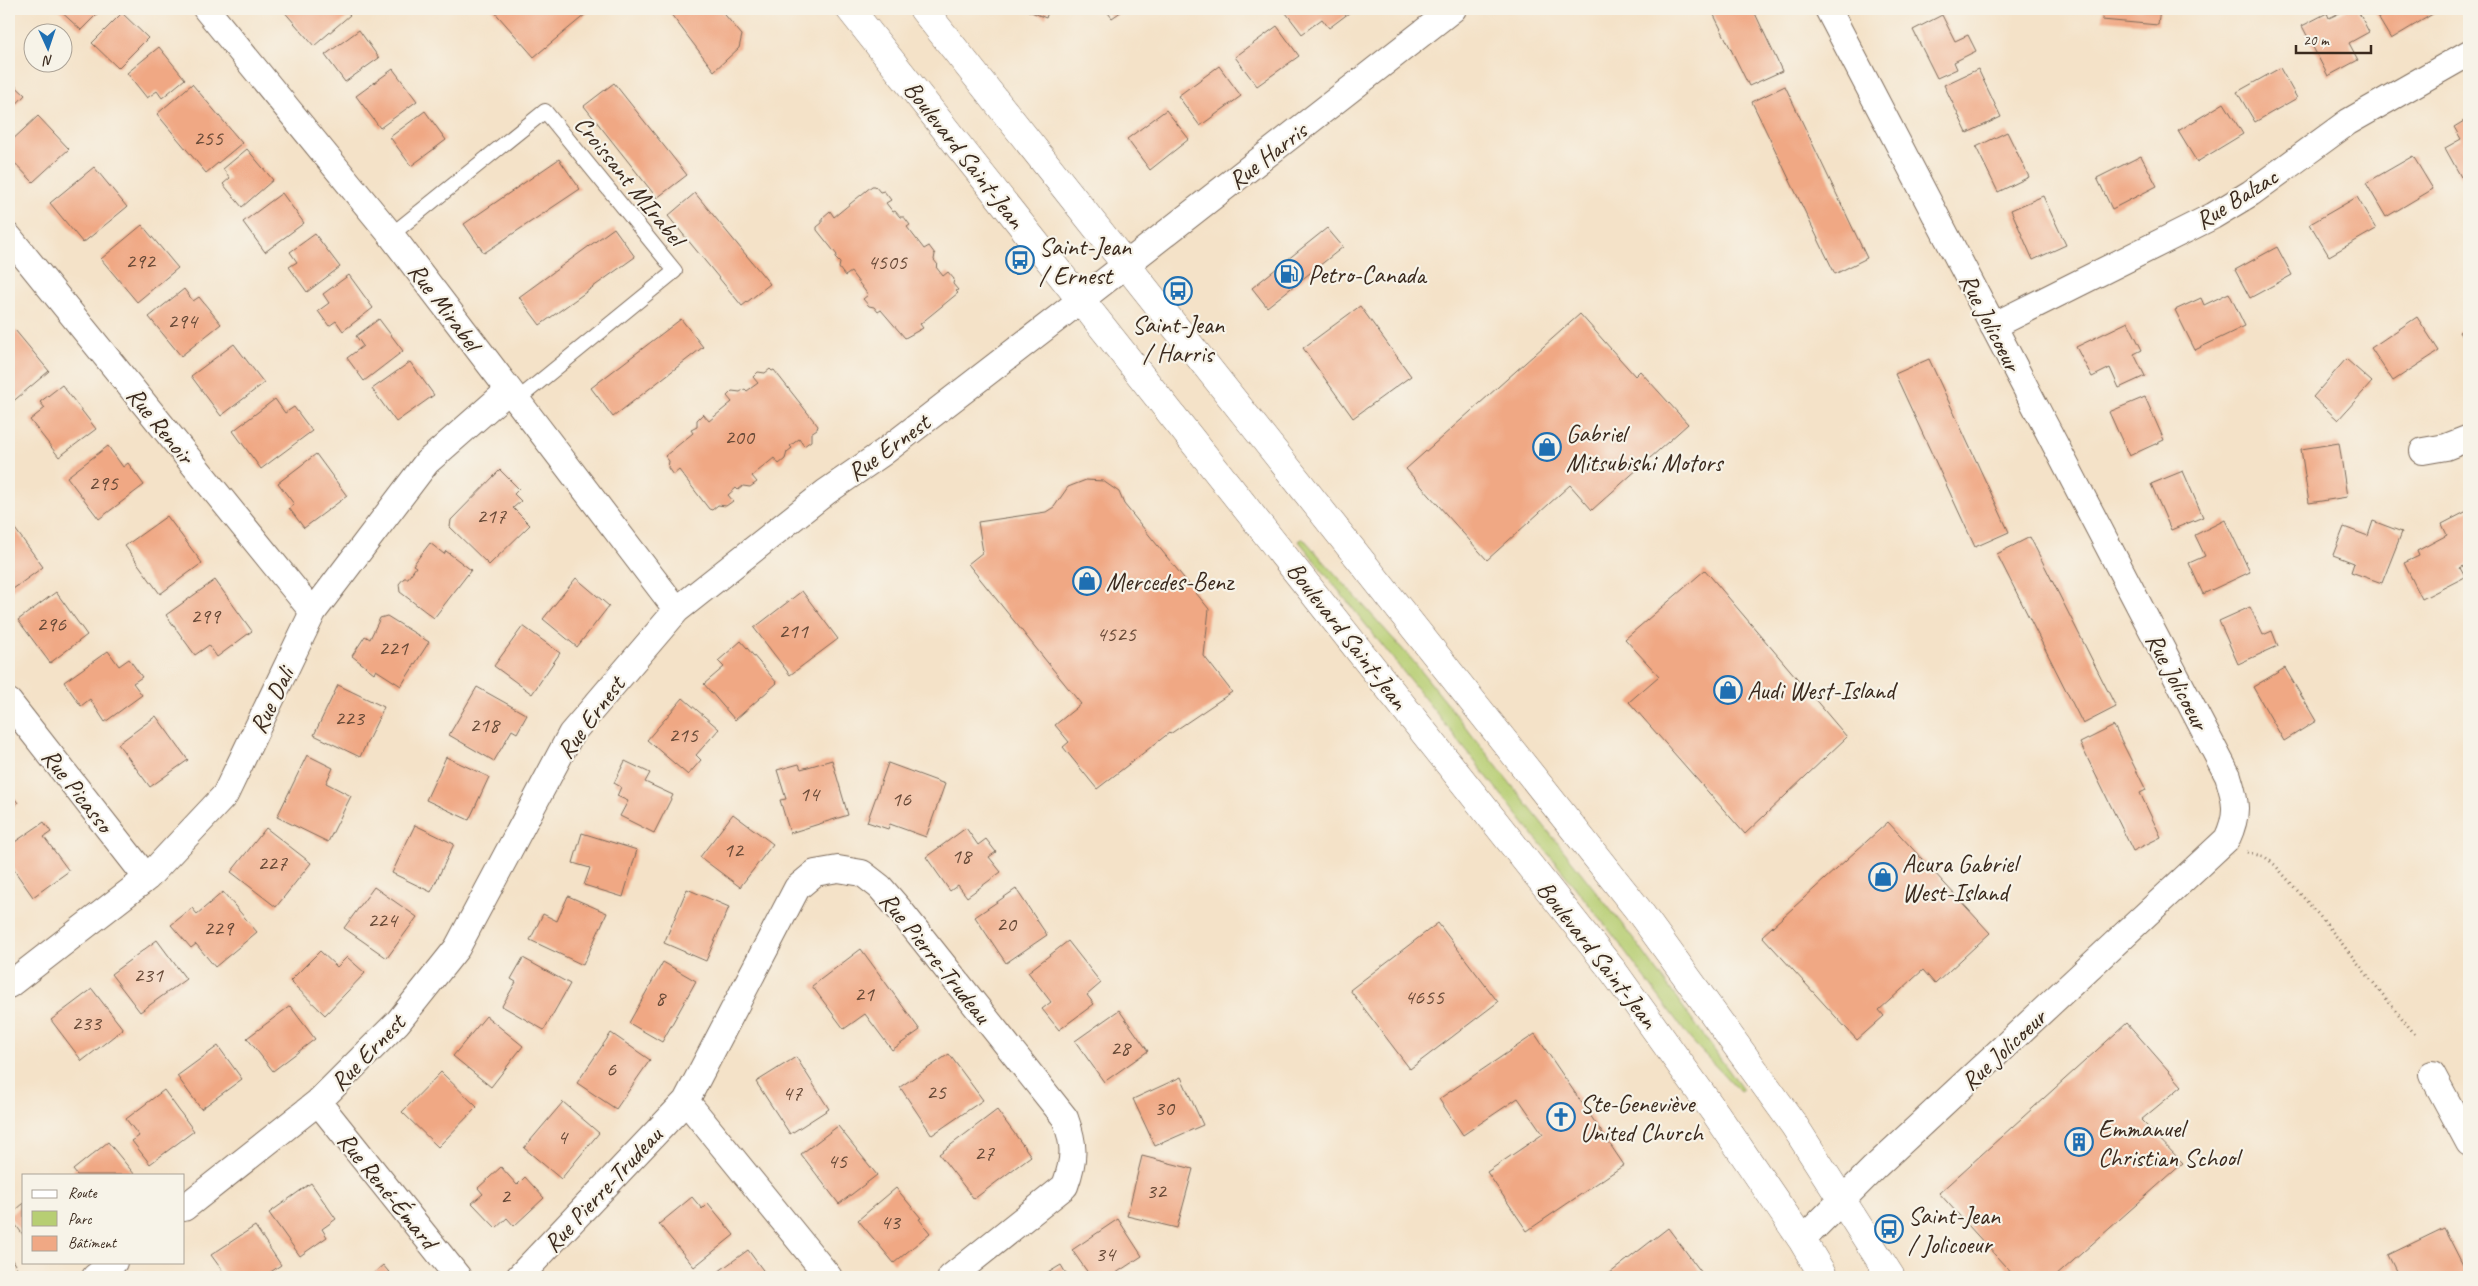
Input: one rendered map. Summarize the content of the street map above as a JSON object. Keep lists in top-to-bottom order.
{
  "streets": {
    "main road": ["Boulevard Saint-Jean"],
    "street": [
      "Rue Harris",
      "Rue Balzac",
      "Rue Mirabel",
      "Rue Jolicoeur",
      "Rue Renoir",
      "Rue Ernest",
      "Rue Dali",
      "Rue Picasso",
      "Rue Pierre-Trudeau",
      "Rue René-Émard"
    ],
    "lane": ["Croissant MIrabel"]
  },
  "crossings": [
    ["Boulevard Saint-Jean", "Rue Harris"],
    ["Boulevard Saint-Jean", "Rue Jolicoeur"],
    ["Boulevard Saint-Jean", "Rue Ernest"],
    ["Rue Harris", "Rue Ernest"],
    ["Croissant MIrabel", "Rue Mirabel"],
    ["Croissant MIrabel", "Rue Dali"],
    ["Rue Balzac", "Rue Jolicoeur"],
    ["Rue Mirabel", "Rue Ernest"],
    ["Rue Mirabel", "Rue Dali"],
    ["Rue Renoir", "Rue Dali"],
    ["Rue Ernest", "Rue René-Émard"],
    ["Rue Dali", "Rue Picasso"]
  ],
  "places": {
    "bus stop": ["Saint-Jean / Ernest", "Saint-Jean / Harris", "Saint-Jean / Jolicoeur"],
    "fuel station": ["Petro-Canada"],
    "shop": [
      "Gabriel Mitsubishi Motors",
      "Mercedes-Benz",
      "Audi West-Island",
      "Acura Gabriel West-Island"
    ],
    "church": ["Ste-Geneviève United Church"],
    "building": ["Emmanuel Christian School"]
  },
  "house_numbers": [
    "255",
    "292",
    "4505",
    "294",
    "200",
    "295",
    "217",
    "299",
    "296",
    "211",
    "4525",
    "221",
    "223",
    "218",
    "215",
    "14",
    "16",
    "12",
    "18",
    "227",
    "224",
    "20",
    "229",
    "231",
    "21",
    "4655",
    "8",
    "233",
    "28",
    "6",
    "25",
    "47",
    "30",
    "4",
    "27",
    "45",
    "32",
    "2",
    "43",
    "34"
  ],
  "legend": ["Route", "Parc", "Bâtiment"],
  "scale_bar": "20 m",
  "north": "bottom"
}
